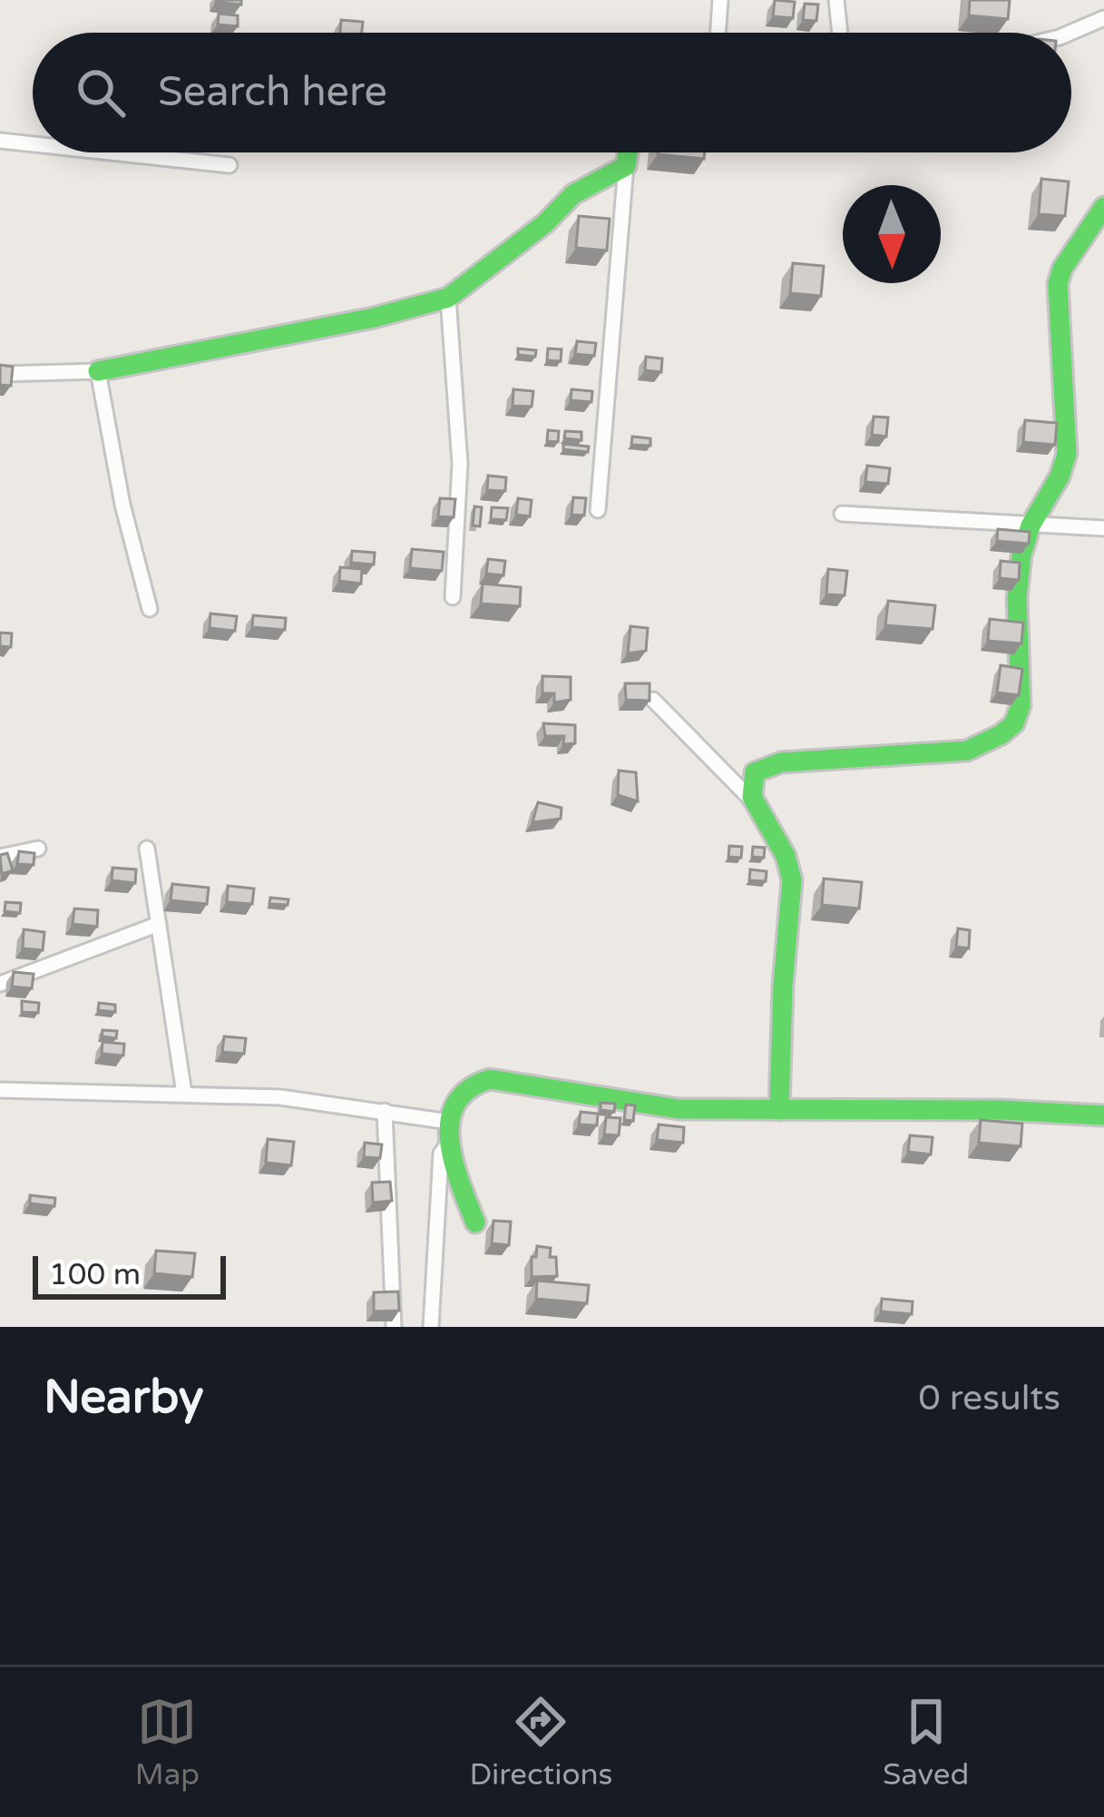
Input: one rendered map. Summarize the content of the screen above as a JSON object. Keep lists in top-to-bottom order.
{
  "scale_bar": "100 m",
  "north": "bottom",
  "page": {
    "search": "Search here",
    "scale": "100 m",
    "heading": ["Nearby", "0 results"],
    "nav": ["Map", "Directions", "Saved"]
  }
}
